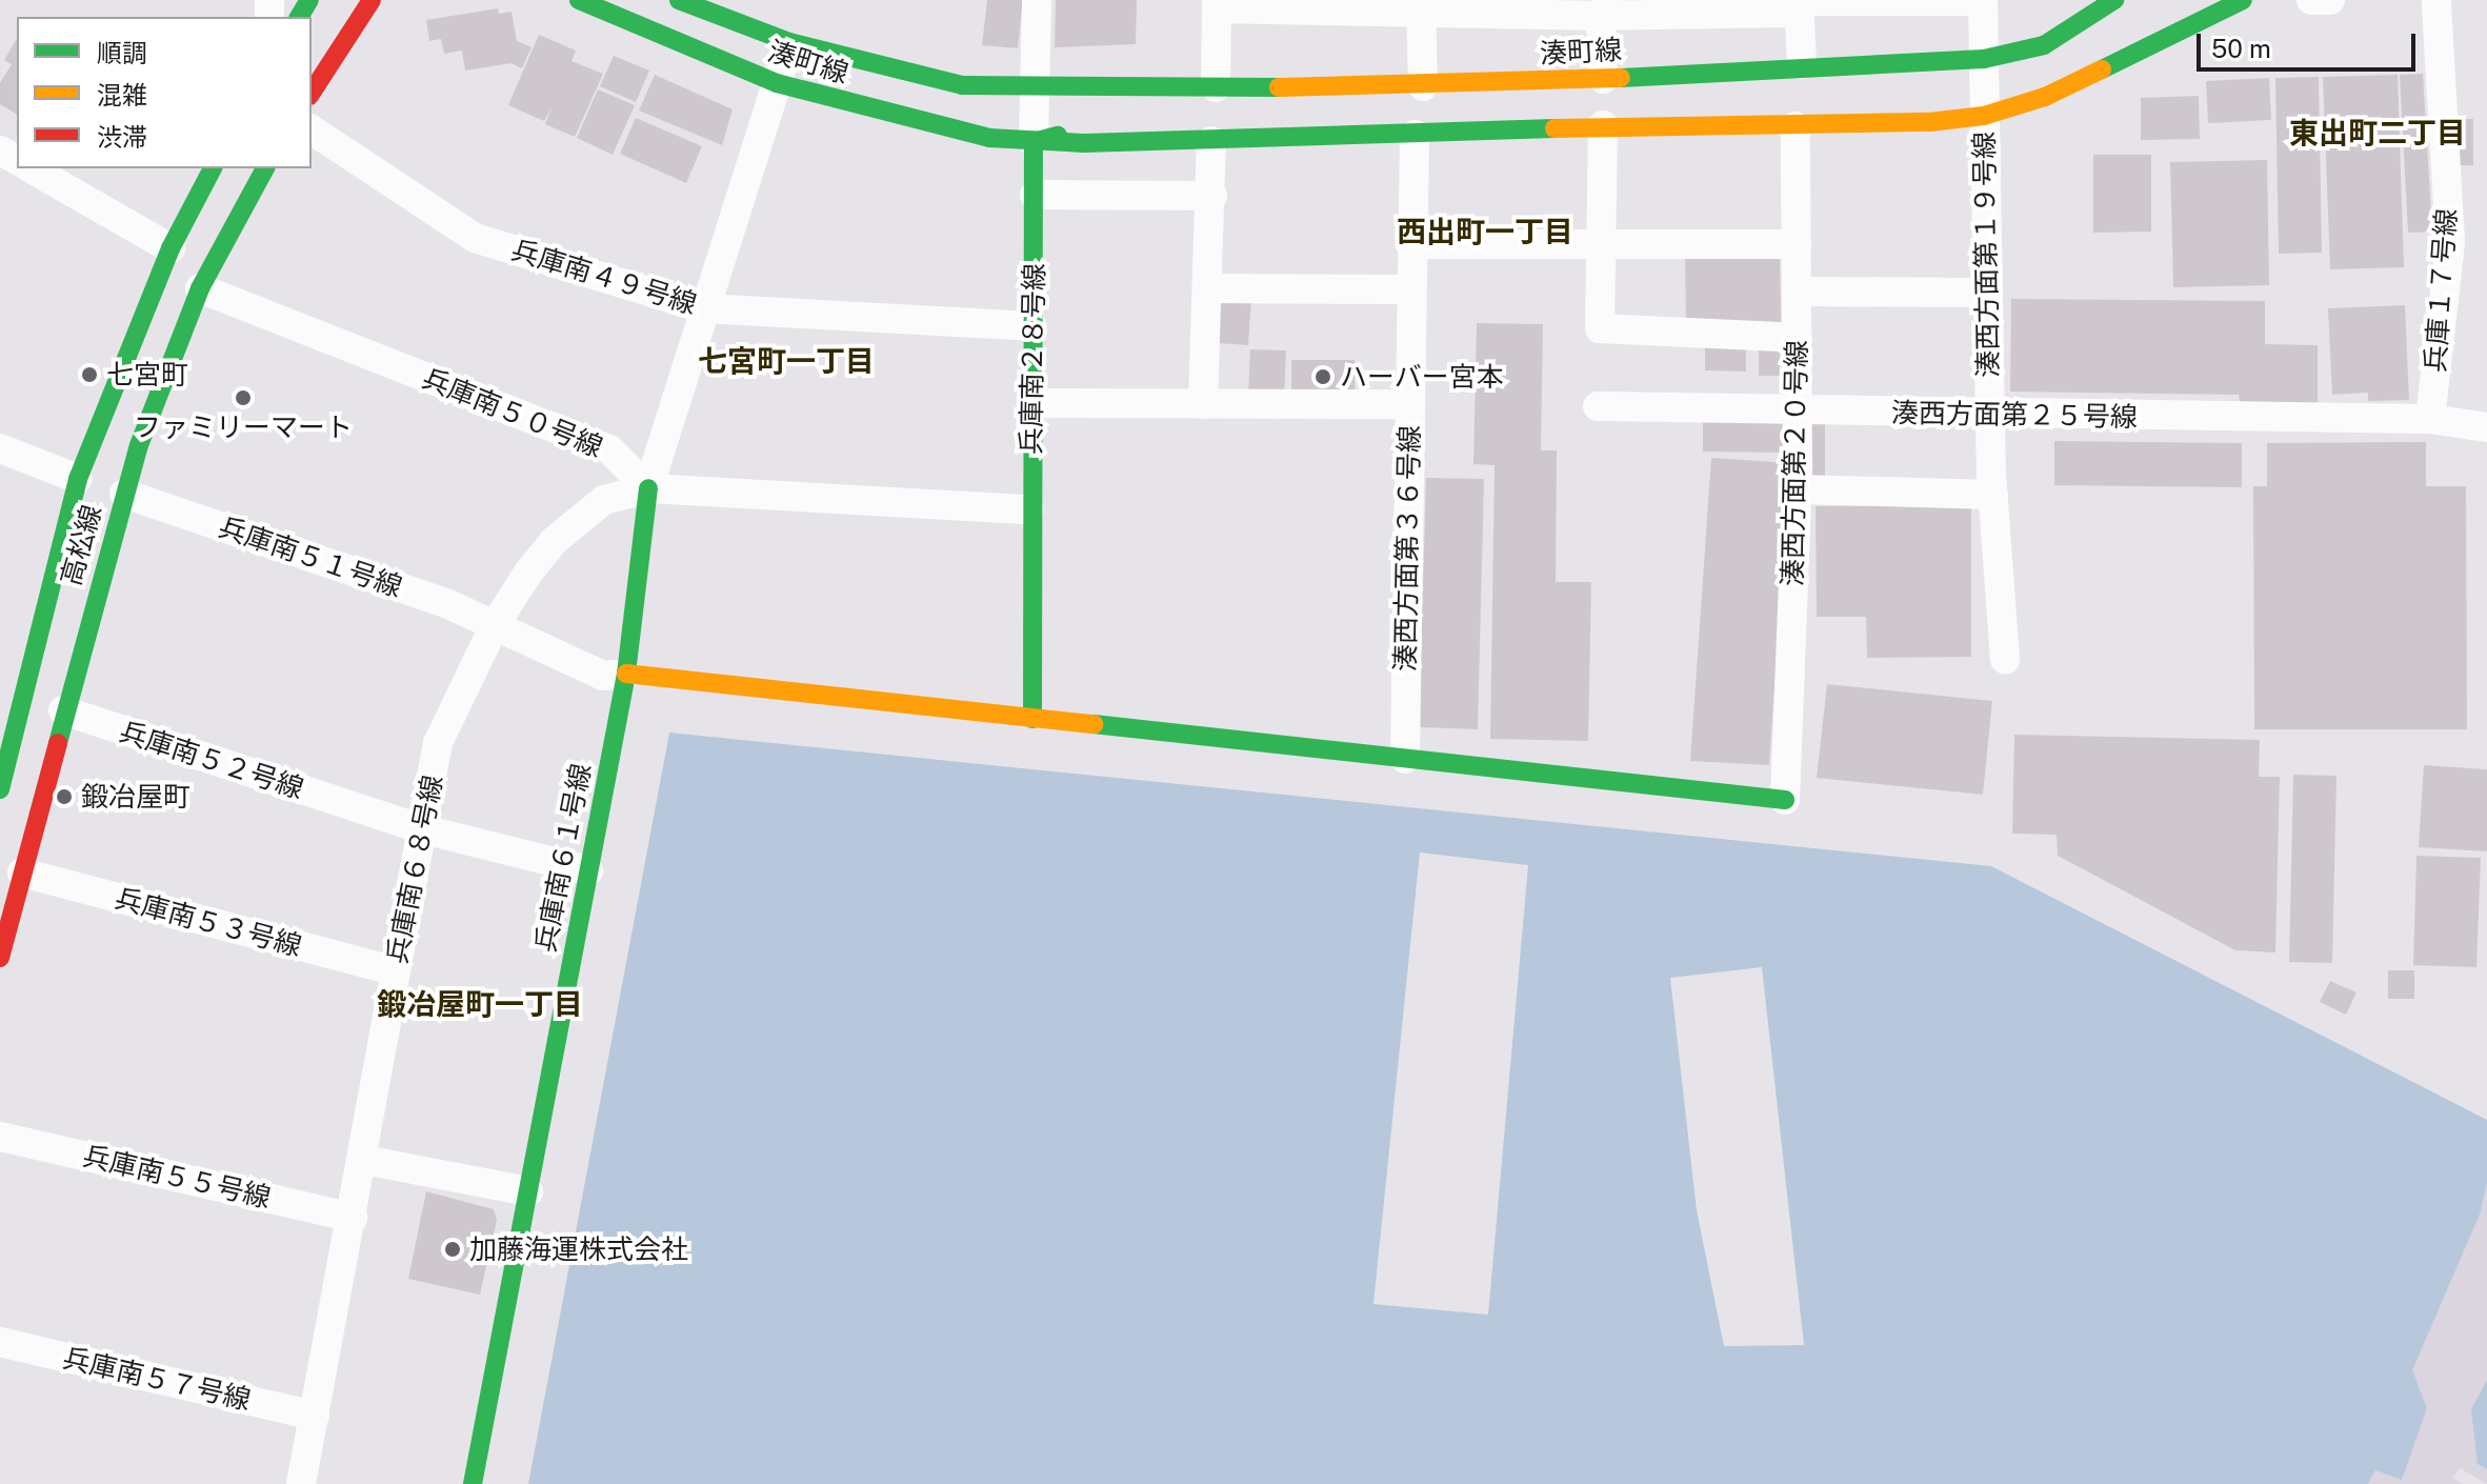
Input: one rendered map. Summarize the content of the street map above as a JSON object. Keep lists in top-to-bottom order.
{
  "streets": {
    "street": [
      "湊町線",
      "湊西方面第１９号線",
      "兵庫南４９号線",
      "兵庫１７号線",
      "兵庫南２８号線",
      "兵庫南５０号線",
      "湊西方面第２５号線",
      "湊西方面第２０号線",
      "高松線",
      "湊西方面第３６号線",
      "兵庫南５１号線",
      "兵庫南５２号線",
      "兵庫南６１号線",
      "兵庫南６８号線",
      "兵庫南５３号線",
      "兵庫南５５号線",
      "兵庫南５７号線"
    ]
  },
  "crossings": [
    ["湊町線", "湊西方面第１９号線"],
    ["湊町線", "兵庫南２８号線"],
    ["湊町線", "湊西方面第２０号線"],
    ["湊町線", "湊西方面第３６号線"],
    ["湊西方面第１９号線", "湊西方面第２５号線"],
    ["兵庫南４９号線", "兵庫南２８号線"],
    ["兵庫１７号線", "湊西方面第２５号線"],
    ["兵庫南５０号線", "高松線"],
    ["兵庫南５０号線", "兵庫南６１号線"],
    ["兵庫南５０号線", "兵庫南６８号線"],
    ["湊西方面第２５号線", "湊西方面第２０号線"],
    ["高松線", "兵庫南５１号線"],
    ["高松線", "兵庫南５２号線"],
    ["高松線", "兵庫南５３号線"],
    ["兵庫南５１号線", "兵庫南６１号線"],
    ["兵庫南５１号線", "兵庫南６８号線"],
    ["兵庫南５２号線", "兵庫南６１号線"],
    ["兵庫南５２号線", "兵庫南６８号線"],
    ["兵庫南６１号線", "兵庫南６８号線"],
    ["兵庫南６８号線", "兵庫南５３号線"],
    ["兵庫南６８号線", "兵庫南５５号線"],
    ["兵庫南６８号線", "兵庫南５７号線"]
  ],
  "districts": [
    "東出町二丁目",
    "西出町一丁目",
    "七宮町一丁目",
    "鍛冶屋町一丁目"
  ],
  "places": [
    "七宮町",
    "ハーバー宮本",
    "ファミリーマート",
    "鍛冶屋町",
    "加藤海運株式会社"
  ],
  "legend": ["順調", "混雑", "渋滞"],
  "scale_bar": "50 m"
}
